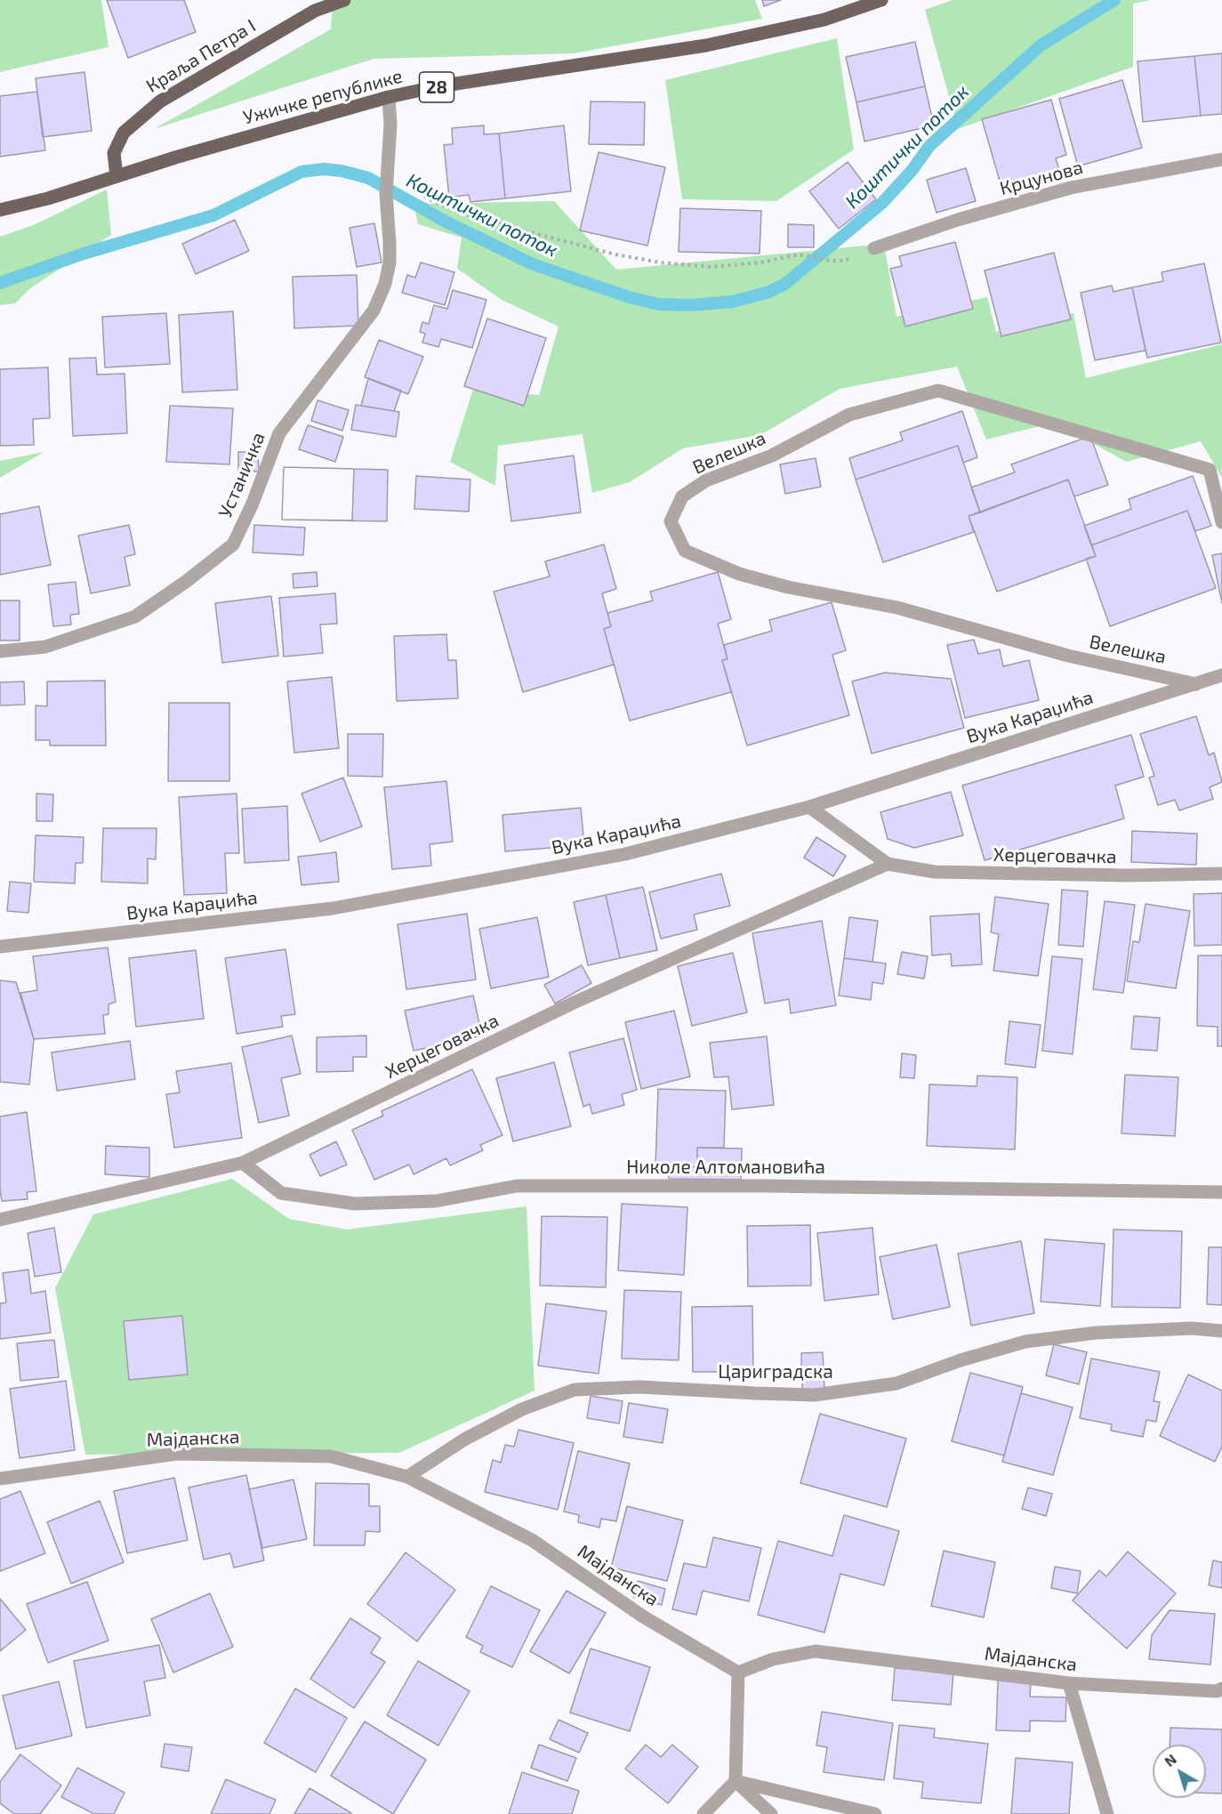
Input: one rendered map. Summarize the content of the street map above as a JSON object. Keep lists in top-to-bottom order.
{
  "streets": {
    "main road": ["Краља Петра I", "28", "Ужичке републике"],
    "street": [
      "Крцунова",
      "Велешка",
      "Устаничка",
      "Вука Караџића",
      "Херцеговачка",
      "Николе Алтомановића",
      "Цариградска",
      "Мајданска"
    ]
  },
  "crossings": [
    ["Краља Петра I", "Ужичке републике"],
    ["Ужичке републике", "Устаничка"],
    ["Велешка", "Вука Караџића"],
    ["Вука Караџића", "Херцеговачка"],
    ["Херцеговачка", "Николе Алтомановића"],
    ["Цариградска", "Мајданска"]
  ],
  "water": ["Коштички поток"],
  "north": "top left"
}
